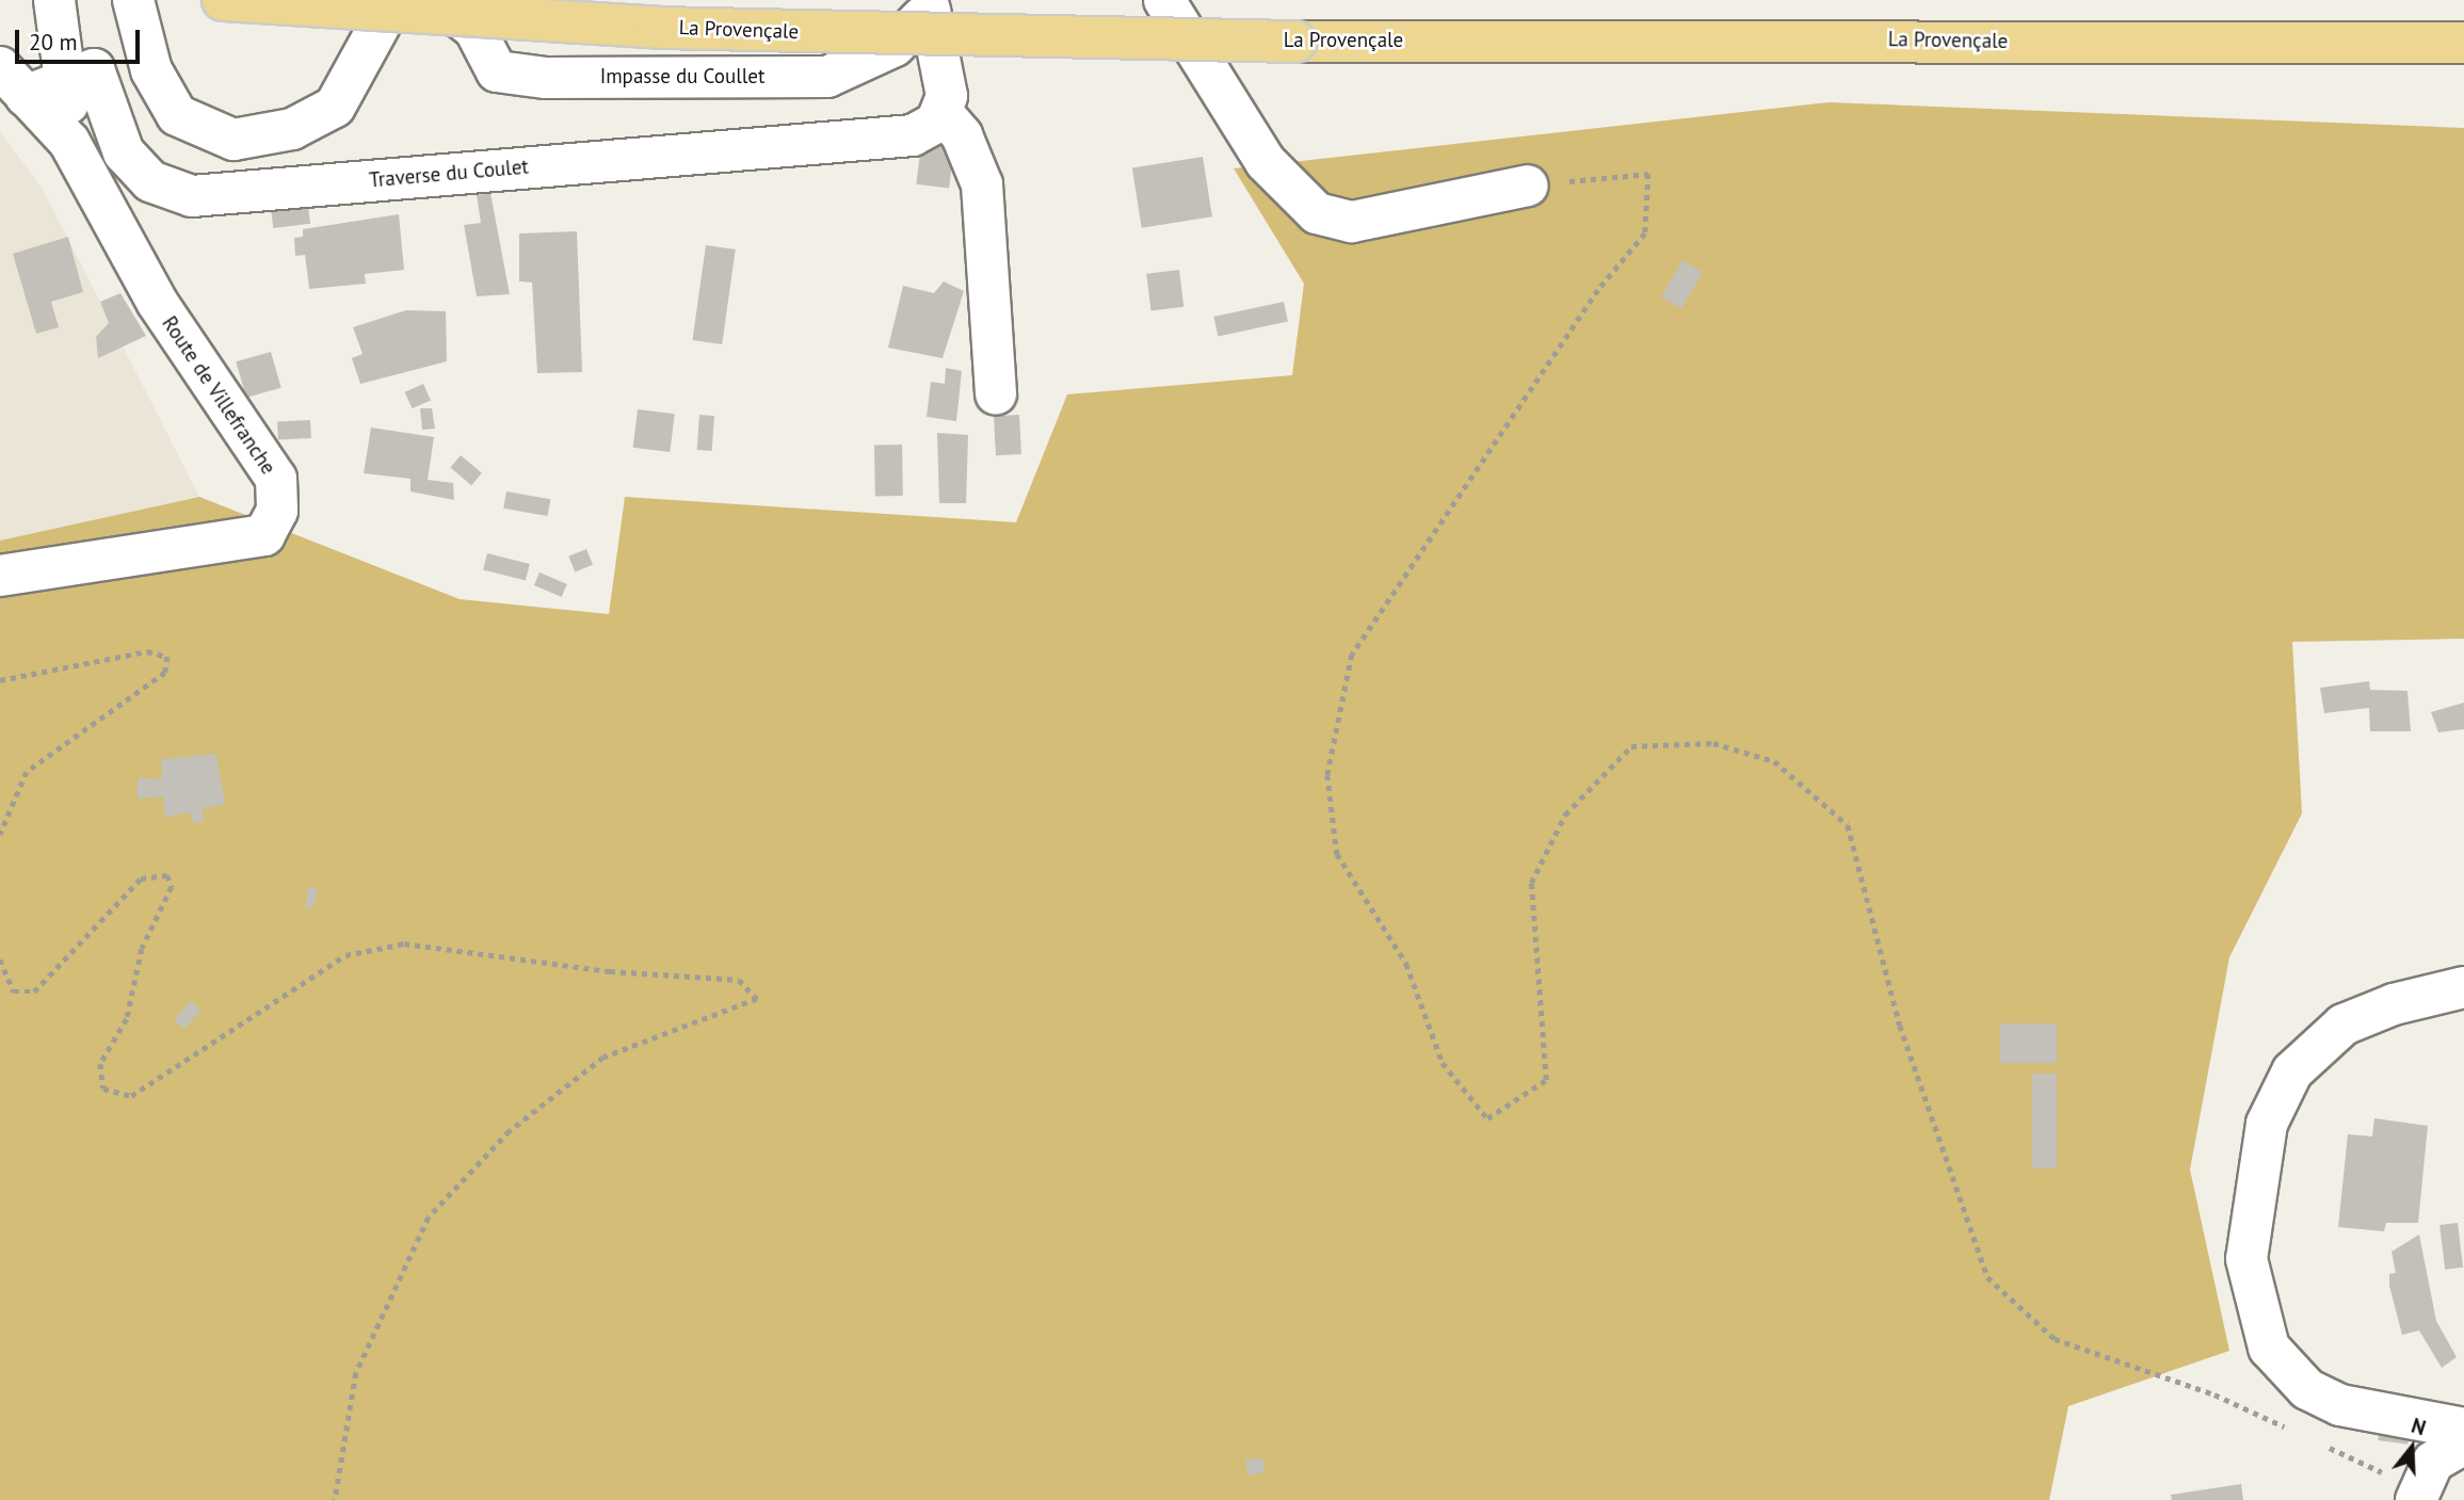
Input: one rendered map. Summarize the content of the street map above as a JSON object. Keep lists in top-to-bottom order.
{
  "streets": {
    "highway": ["La Provençale"],
    "street": ["Impasse du Coullet", "Traverse du Coulet", "Route de Villefranche"]
  },
  "crossings": [
    ["Traverse du Coulet", "Route de Villefranche"]
  ],
  "scale_bar": "20 m",
  "north": "top"
}
